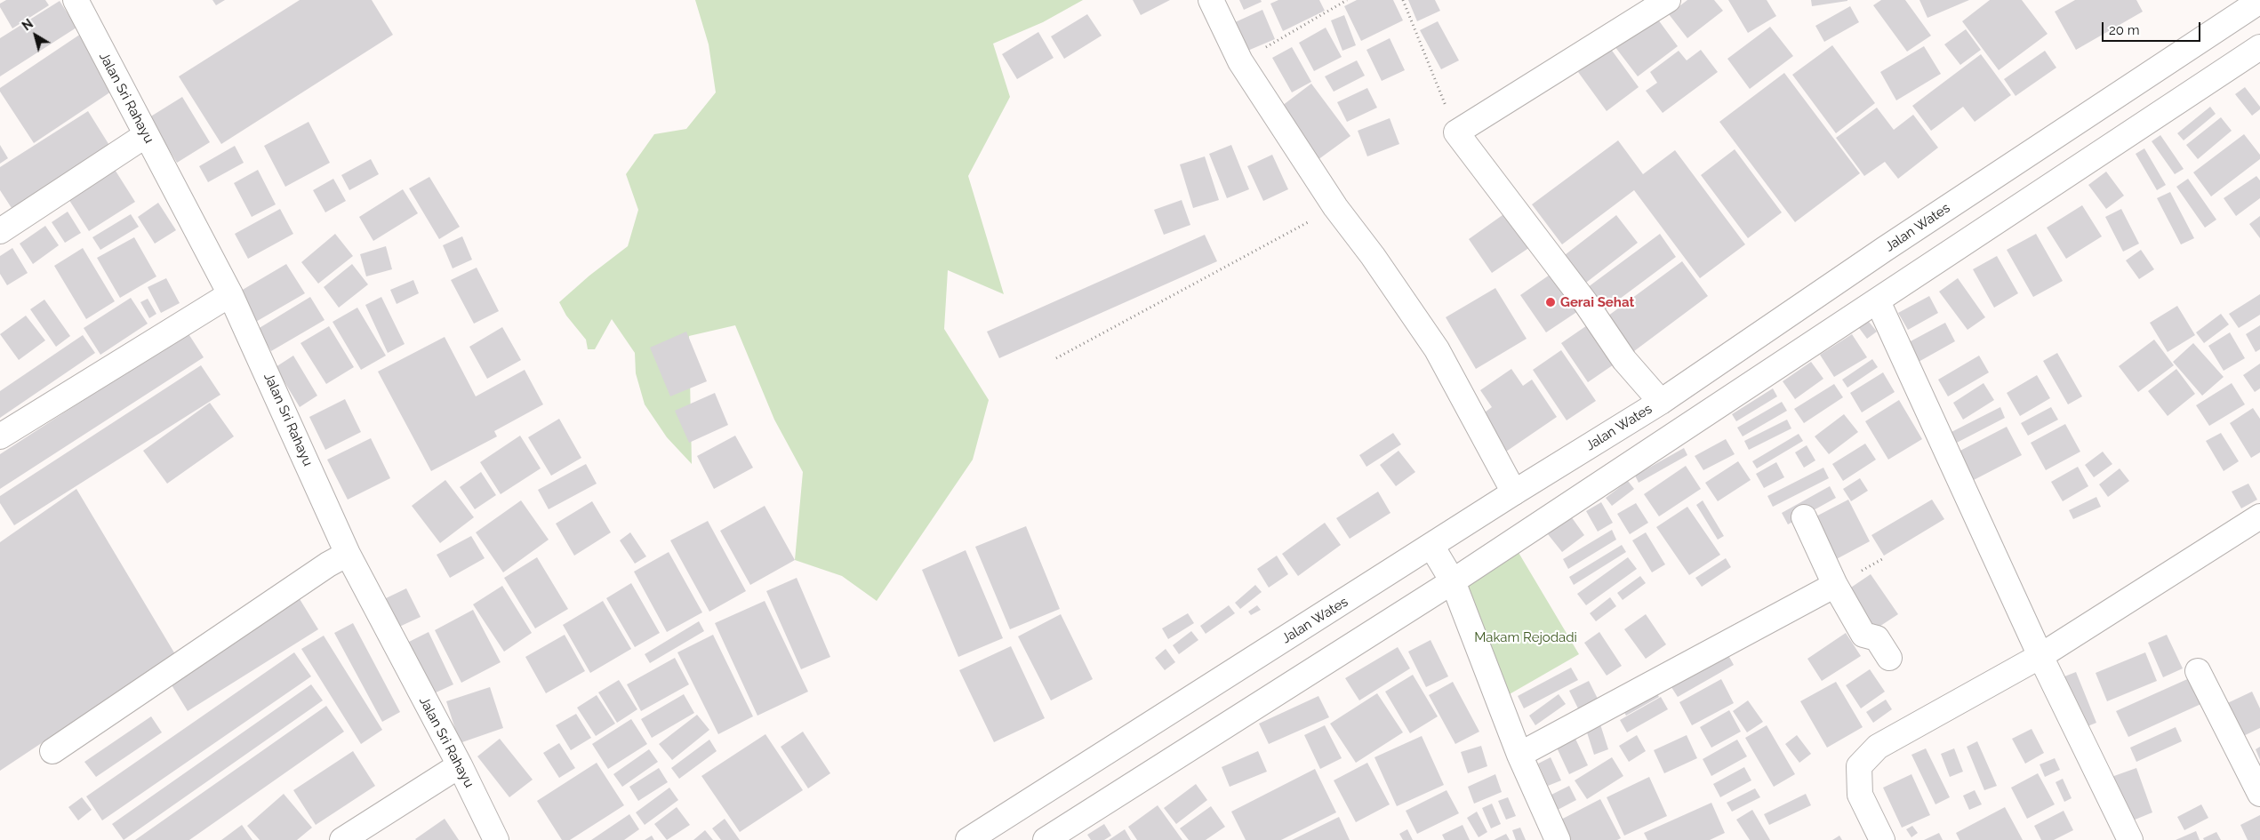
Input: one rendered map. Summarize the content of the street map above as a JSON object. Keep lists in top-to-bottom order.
{
  "streets": {
    "street": ["Jalan Sri Rahayu", "Jalan Wates"]
  },
  "parks": ["Makam Rejodadi"],
  "places": ["Gerai Sehat"],
  "scale_bar": "20 m",
  "north": "top left"
}
